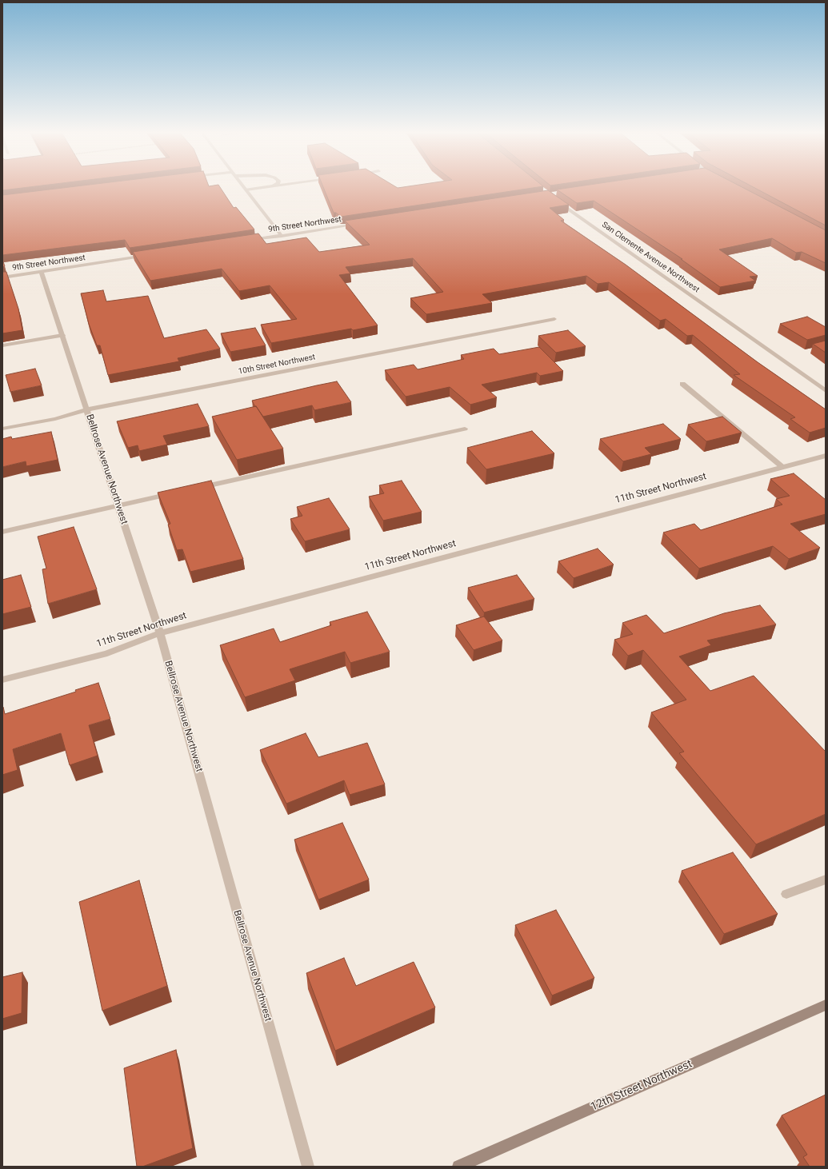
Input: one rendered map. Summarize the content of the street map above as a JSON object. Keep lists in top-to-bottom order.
{
  "streets": {
    "street": [
      "9th Street Northwest",
      "San Clemente Avenue Northwest",
      "10th Street Northwest",
      "Bellrose Avenue Northwest",
      "11th Street Northwest",
      "12th Street Northwest"
    ]
  },
  "crossings": [
    ["9th Street Northwest", "Bellrose Avenue Northwest"],
    ["10th Street Northwest", "Bellrose Avenue Northwest"],
    ["Bellrose Avenue Northwest", "11th Street Northwest"]
  ]
}
